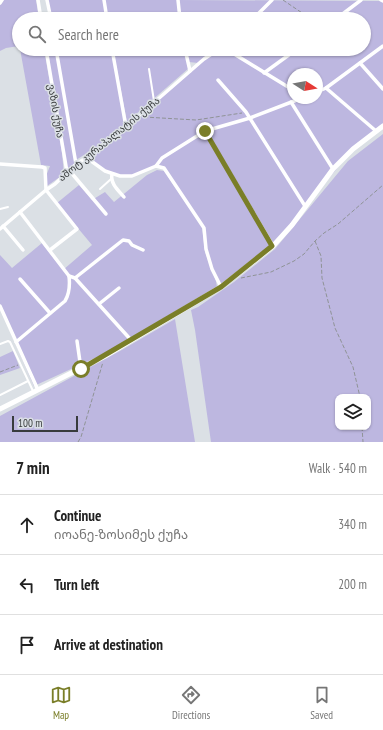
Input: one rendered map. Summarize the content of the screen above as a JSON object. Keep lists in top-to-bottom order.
{
  "streets": {
    "street": ["ვაზის ქუჩა", "აშოტ კურაპალატის ქუჩა"]
  },
  "crossings": [
    ["ვაზის ქუჩა", "აშოტ კურაპალატის ქუჩა"]
  ],
  "scale_bar": "100 m",
  "north": "right",
  "page": {
    "search": "Search here",
    "scale": "100 m",
    "heading": ["7 min", "Walk · 540 m"],
    "list": [
      ["Continue", "იოანე-ზოსიმეს ქუჩა", "340 m"],
      ["Turn left", "200 m"],
      "Arrive at destination"
    ],
    "nav": ["Map", "Directions", "Saved"]
  }
}
